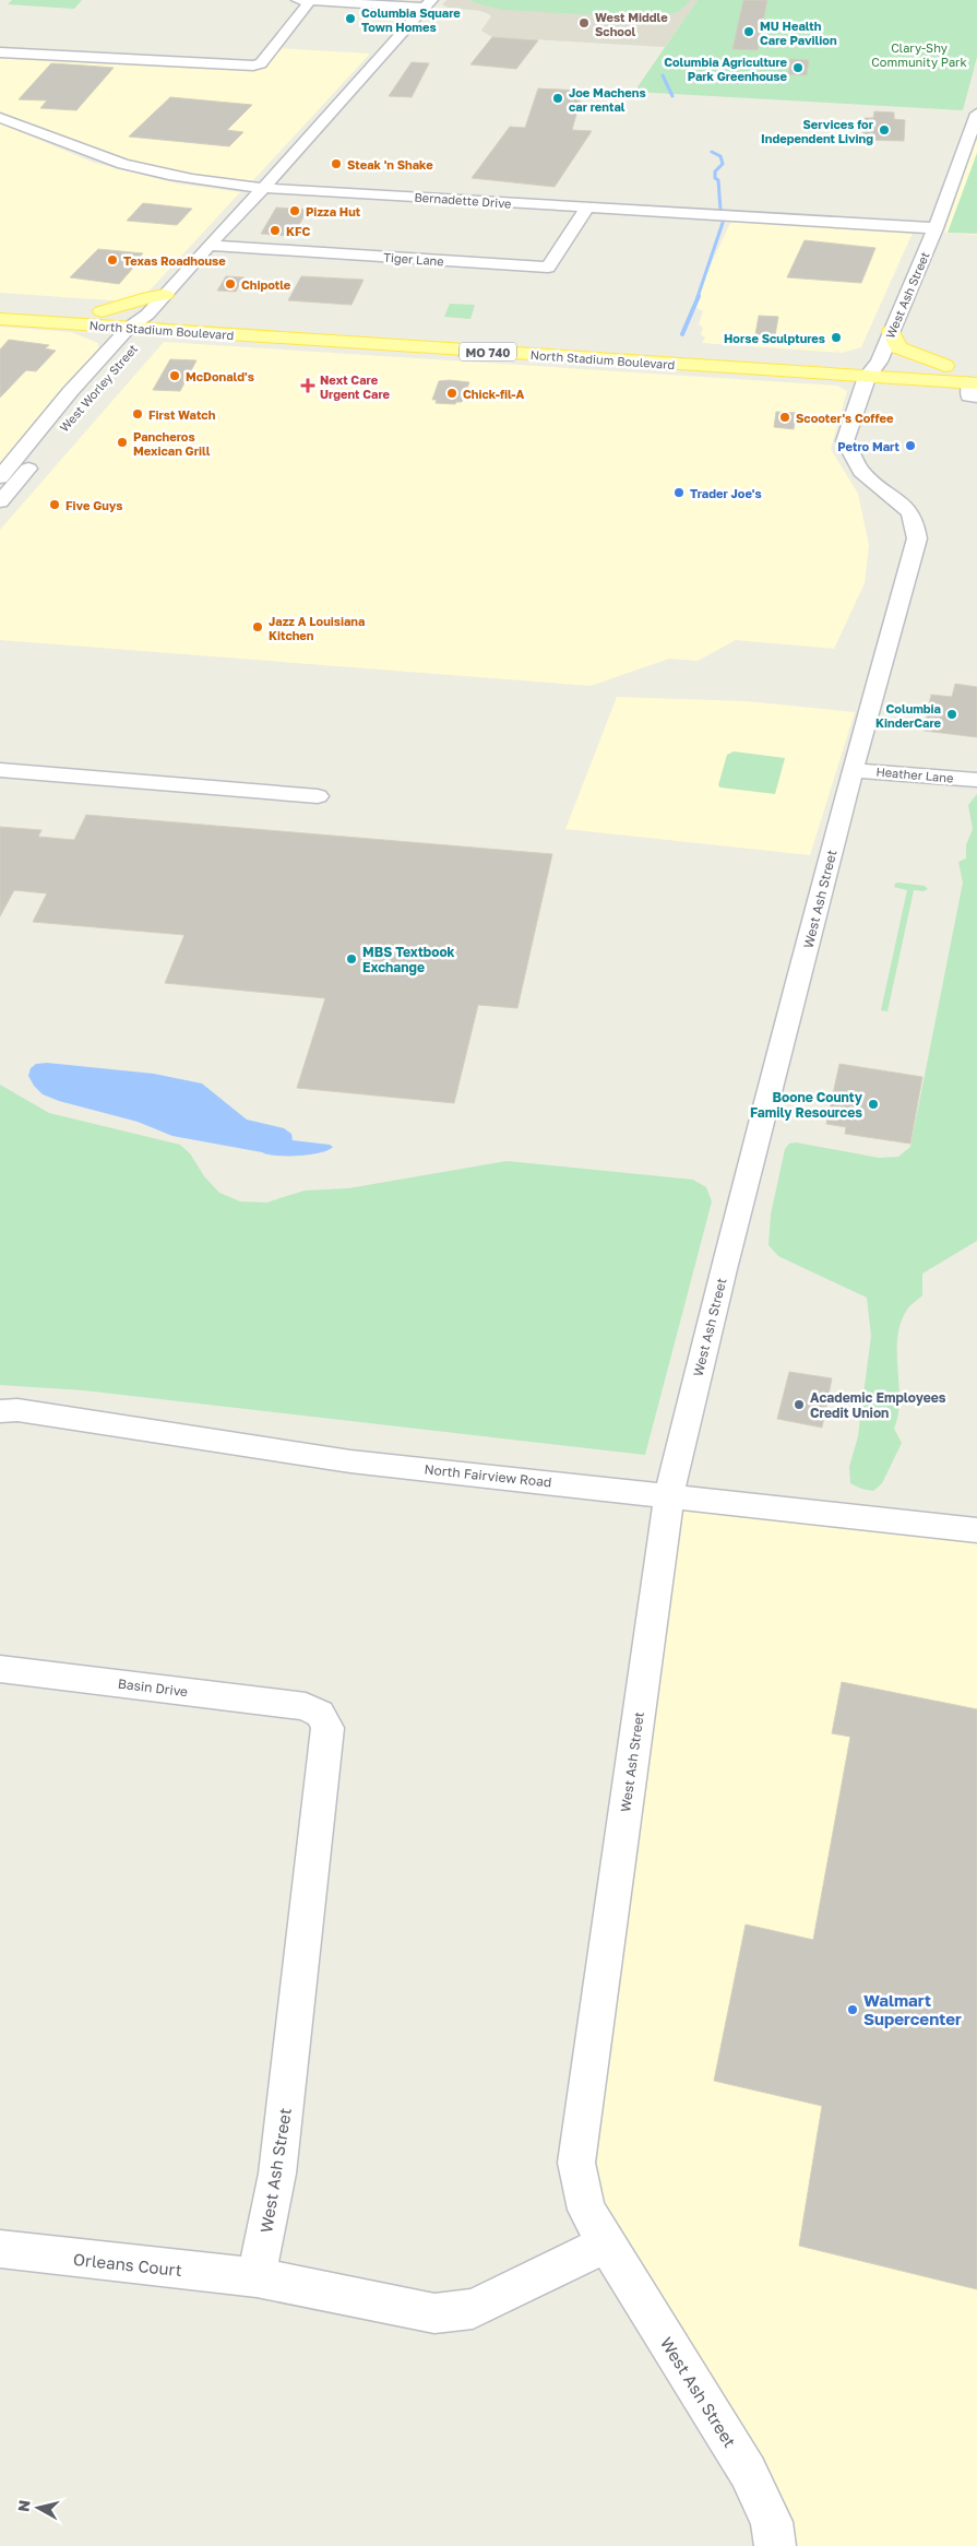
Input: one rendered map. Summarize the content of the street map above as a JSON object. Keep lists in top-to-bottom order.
{
  "streets": {
    "main road": ["North Stadium Boulevard", "MO 740"],
    "street": [
      "Bernadette Drive",
      "Tiger Lane",
      "West Ash Street",
      "West Worley Street",
      "Heather Lane",
      "North Fairview Road",
      "Basin Drive",
      "Orleans Court"
    ]
  },
  "crossings": [
    ["Bernadette Drive", "Tiger Lane"],
    ["Bernadette Drive", "West Ash Street"],
    ["Bernadette Drive", "West Worley Street"],
    ["Tiger Lane", "West Worley Street"],
    ["West Ash Street", "North Stadium Boulevard"],
    ["West Ash Street", "Heather Lane"],
    ["West Ash Street", "North Fairview Road"],
    ["West Ash Street", "Basin Drive"],
    ["West Ash Street", "Orleans Court"],
    ["North Stadium Boulevard", "West Worley Street"]
  ],
  "parks": ["Clary-Shy Community Park"],
  "places": {
    "other": [
      "Columbia Square Town Homes",
      "West Middle School",
      "MU Health Care Pavilion",
      "Columbia Agriculture Park Greenhouse",
      "Joe Machens car rental",
      "Services for Independent Living",
      "Steak 'n Shake",
      "Pizza Hut",
      "KFC",
      "Texas Roadhouse",
      "Chipotle",
      "Horse Sculptures",
      "McDonald's",
      "Chick-fil-A",
      "First Watch",
      "Scooter's Coffee",
      "Pancheros Mexican Grill",
      "Petro Mart",
      "Trader Joe's",
      "Five Guys",
      "Jazz A Louisiana Kitchen",
      "Columbia KinderCare",
      "MBS Textbook Exchange",
      "Boone County Family Resources",
      "Academic Employees Credit Union",
      "Walmart Supercenter"
    ],
    "health": ["Next Care Urgent Care"]
  },
  "north": "left"
}
